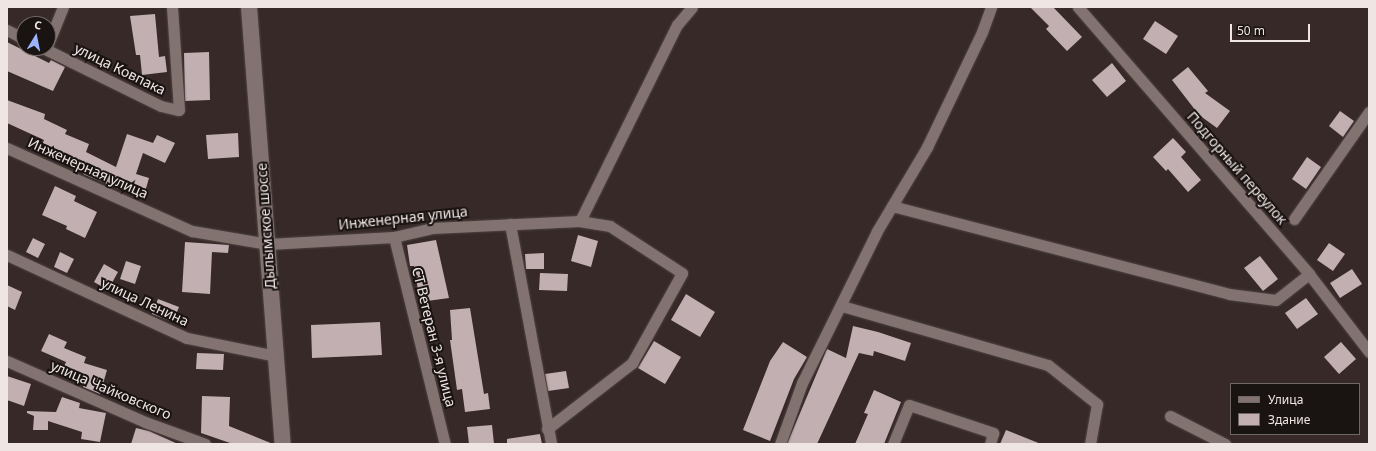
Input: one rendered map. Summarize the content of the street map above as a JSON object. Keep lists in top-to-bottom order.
{
  "streets": {
    "main road": ["Дылымское шоссе"],
    "street": [
      "улица Ковпака",
      "Инженерная улица",
      "Подгорный переулок",
      "улица Ленина",
      "СТ Ветеран 3-я улица",
      "улица Чайковского"
    ]
  },
  "crossings": [
    ["Инженерная улица", "Дылымское шоссе"],
    ["Инженерная улица", "СТ Ветеран 3-я улица"],
    ["Дылымское шоссе", "улица Ленина"]
  ],
  "legend": ["Улица", "Здание"],
  "scale_bar": "50 m",
  "north": "top"
}
